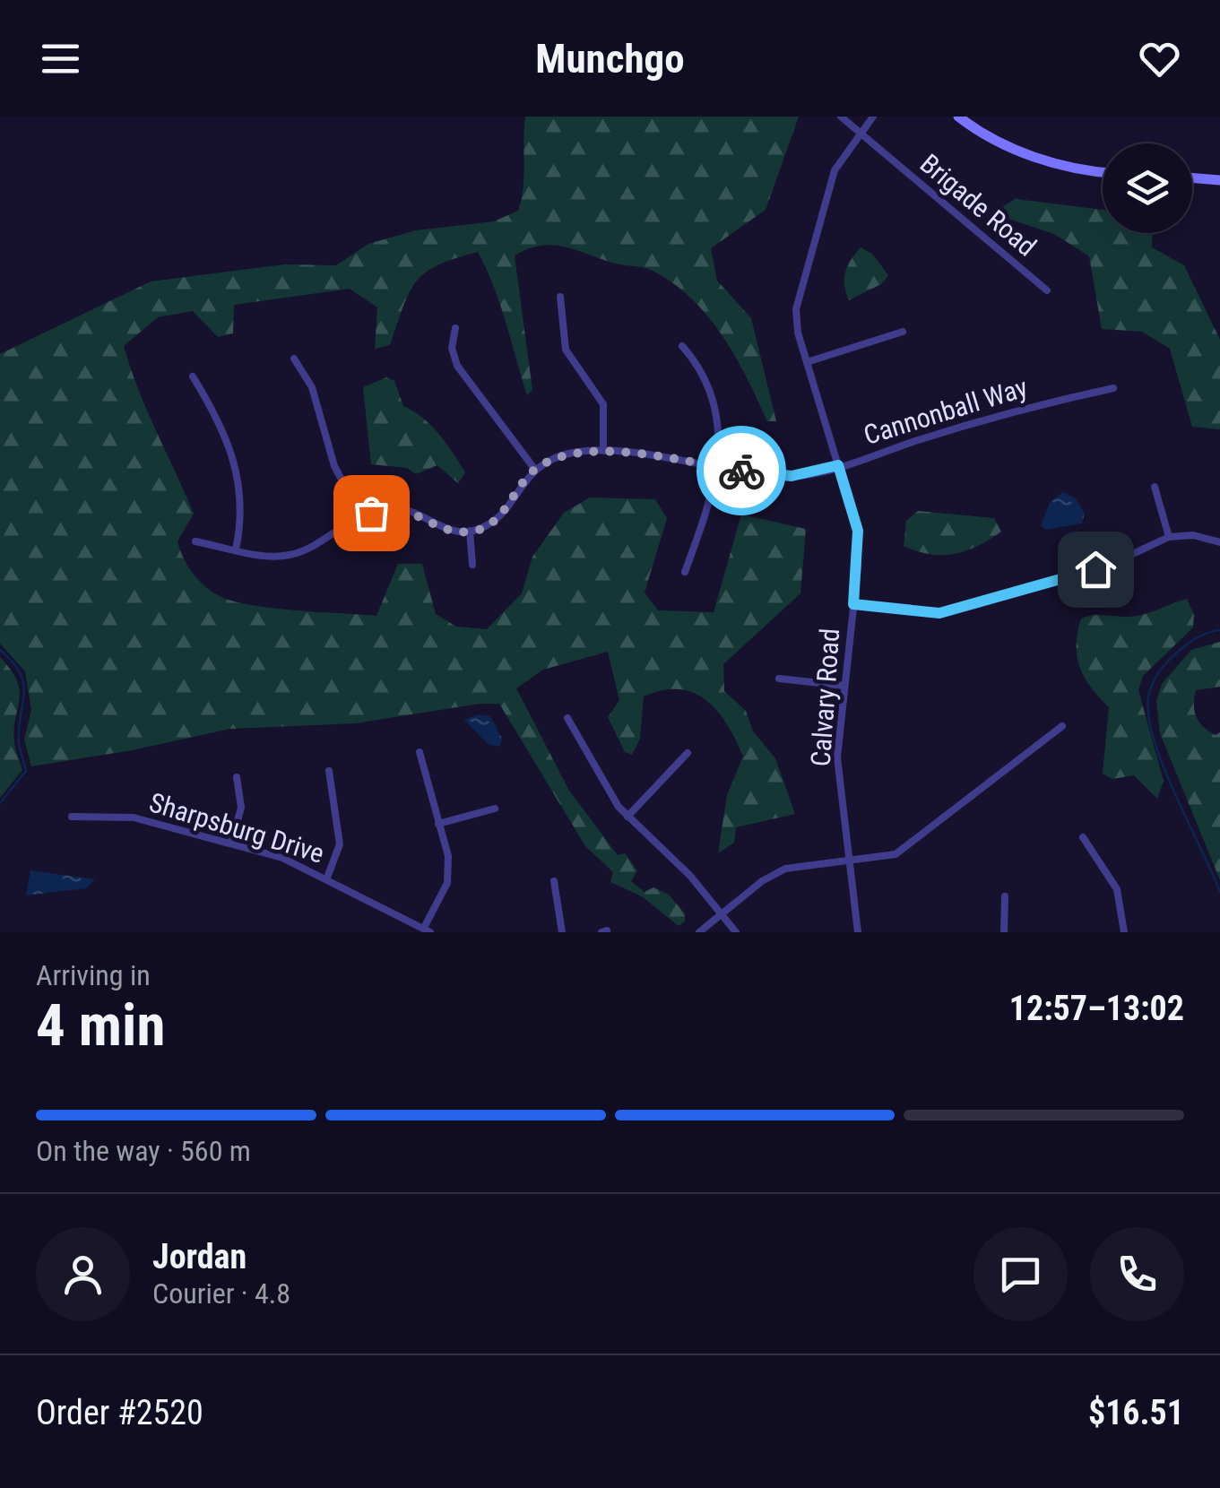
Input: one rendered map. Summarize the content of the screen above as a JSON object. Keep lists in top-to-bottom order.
{
  "streets": {
    "street": [
      "Brigade Road",
      "Cannonball Way",
      "Calvary Road",
      "Sharpsburg Drive"
    ]
  },
  "crossings": [
    ["Brigade Road", "Calvary Road"],
    ["Cannonball Way", "Calvary Road"]
  ],
  "page": {
    "header": "Munchgo",
    "heading": ["4 min", "Arriving in", "12:57–13:02"],
    "panel": [
      "Jordan",
      "Courier · 4.8",
      "Order #2520",
      "$16.51"
    ],
    "bar": "On the way · 560 m"
  }
}
